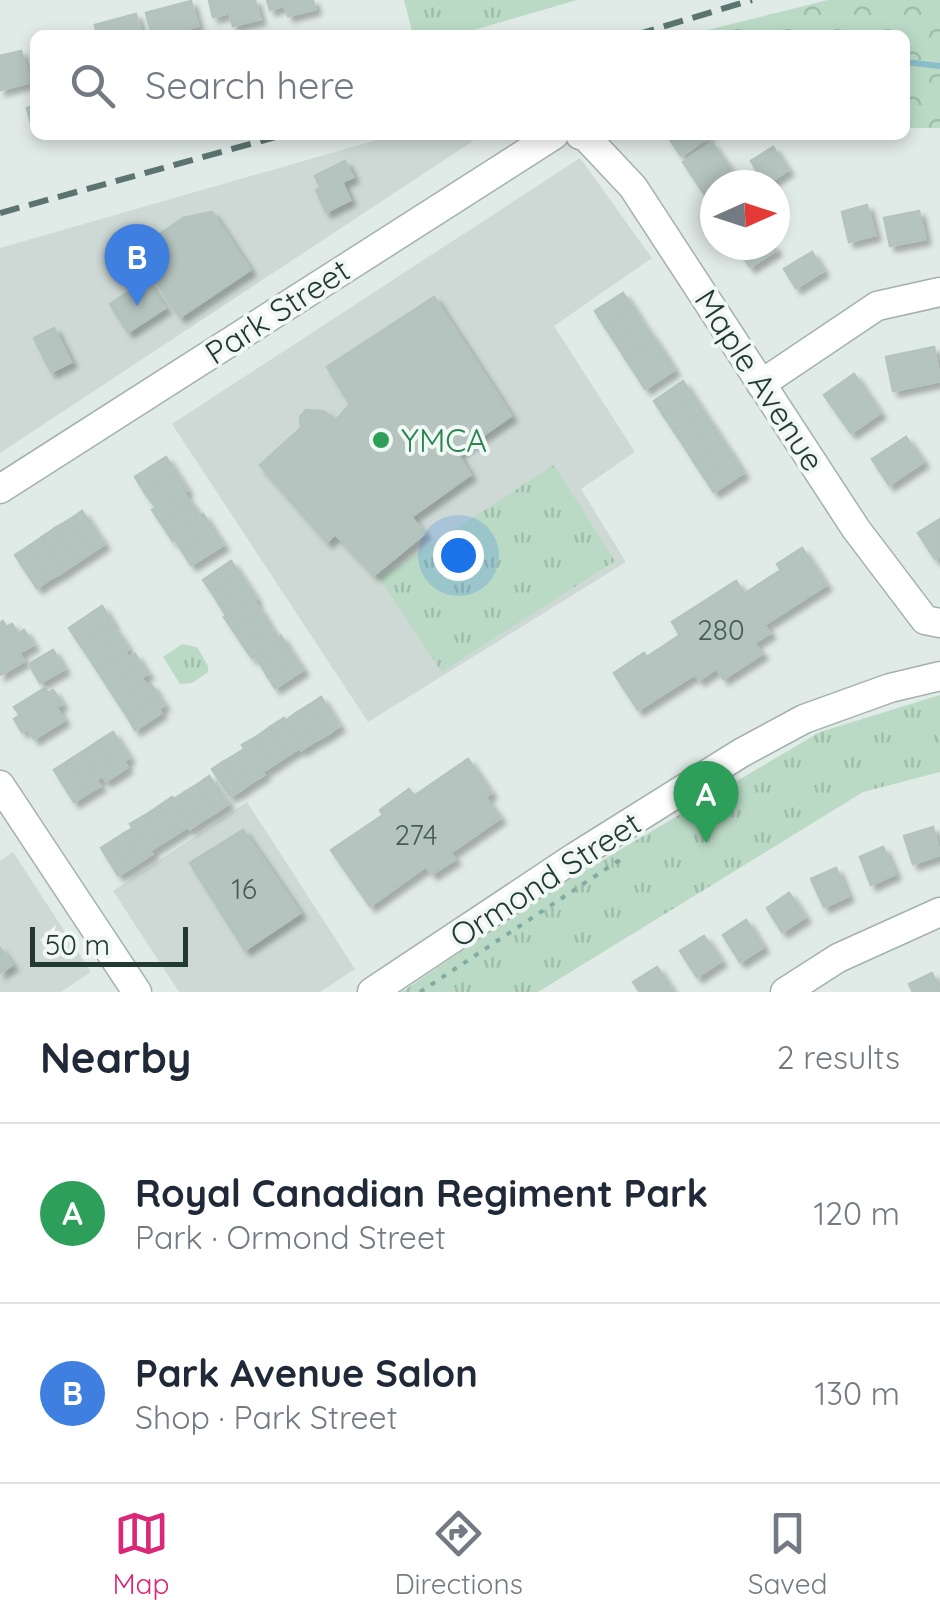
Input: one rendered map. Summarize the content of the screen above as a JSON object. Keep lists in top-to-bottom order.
{
  "streets": {
    "street": ["Park Street", "Maple Avenue", "Ormond Street"]
  },
  "places": ["YMCA"],
  "house_numbers": ["280", "274", "16"],
  "scale_bar": "50 m",
  "north": "right",
  "page": {
    "search": "Search here",
    "pins": ["B", "A"],
    "scale": "50 m",
    "heading": ["Nearby", "2 results"],
    "list": [
      {
        "mark": "A",
        "name": "Royal Canadian Regiment Park",
        "note": "Park · Ormond Street",
        "value": "120 m"
      },
      {
        "mark": "B",
        "name": "Park Avenue Salon",
        "note": "Shop · Park Street",
        "value": "130 m"
      }
    ],
    "nav": ["Map", "Directions", "Saved"]
  }
}
